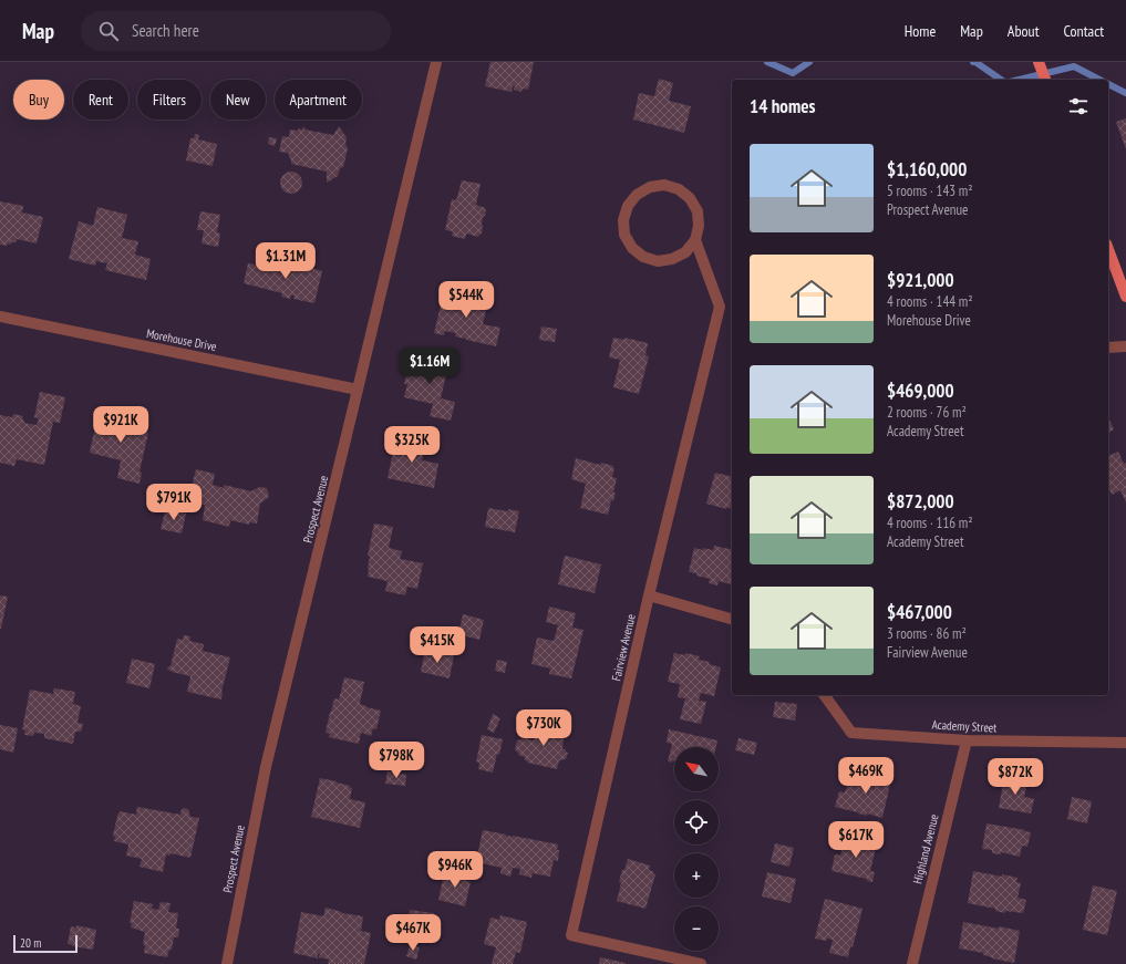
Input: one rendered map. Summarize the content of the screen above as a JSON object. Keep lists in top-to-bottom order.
{
  "streets": {
    "street": [
      "Morehouse Drive",
      "Prospect Avenue",
      "Fairview Avenue",
      "Academy Street",
      "Highland Avenue"
    ]
  },
  "crossings": [
    ["Morehouse Drive", "Prospect Avenue"],
    ["Academy Street", "Highland Avenue"]
  ],
  "scale_bar": "20 m",
  "north": "top left",
  "page": {
    "header": "Map",
    "search": "Search here",
    "nav": [
      "Home",
      "Map",
      "About",
      "Contact"
    ],
    "chip": [
      "Buy",
      "Rent",
      "Filters",
      "New",
      "Apartment"
    ],
    "heading": "14 homes",
    "list": [
      {
        "name": "$1,160,000",
        "note": "5 rooms · 143 m² · Prospect Avenue"
      },
      {
        "name": "$921,000",
        "note": "4 rooms · 144 m² · Morehouse Drive"
      },
      {
        "name": "$469,000",
        "note": "2 rooms · 76 m² · Academy Street"
      },
      {
        "name": "$872,000",
        "note": "4 rooms · 116 m² · Academy Street"
      },
      {
        "name": "$467,000",
        "note": "3 rooms · 86 m² · Fairview Avenue"
      }
    ],
    "price": [
      "$1.31M",
      "$544K",
      "$1.16M",
      "$921K",
      "$325K",
      "$791K",
      "$415K",
      "$730K",
      "$798K",
      "$469K",
      "$872K",
      "$617K",
      "$946K",
      "$467K"
    ],
    "map_buttons": ["+", "−"],
    "scale": "20 m"
  }
}
